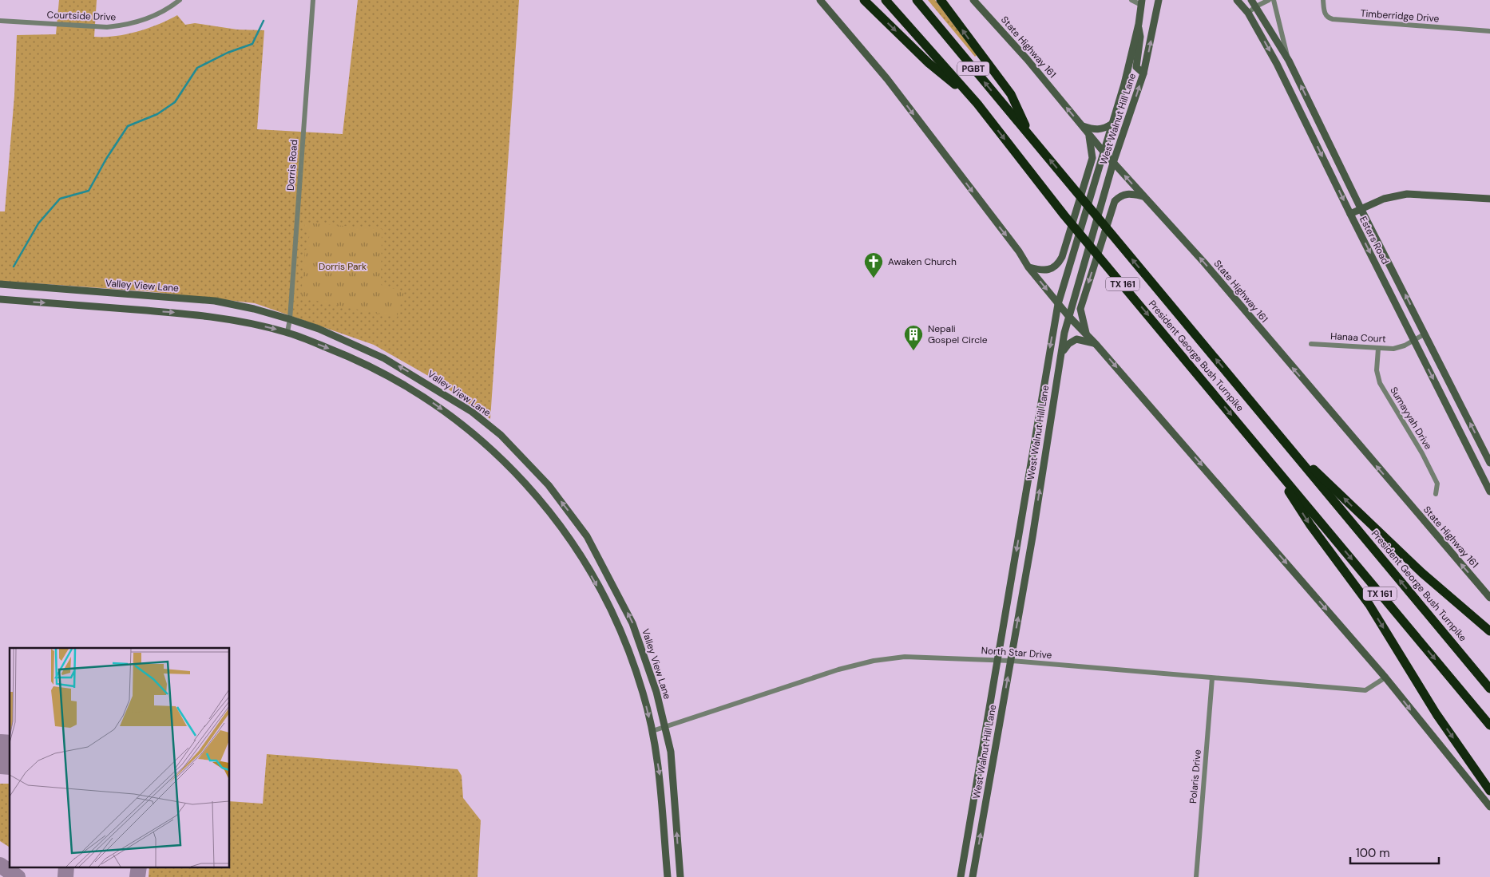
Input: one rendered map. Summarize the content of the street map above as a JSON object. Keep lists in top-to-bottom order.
{
  "streets": {
    "highway": ["PGBT", "TX 161", "President George Bush Turnpike"],
    "main road": [
      "State Highway 161",
      "West Walnut Hill Lane",
      "Esters Road",
      "Valley View Lane"
    ],
    "street": [
      "Courtside Drive",
      "Timberridge Drive",
      "Dorris Road",
      "Hanaa Court",
      "Sumayyah Drive",
      "North Star Drive",
      "Polaris Drive"
    ]
  },
  "crossings": [
    ["State Highway 161", "West Walnut Hill Lane"],
    ["West Walnut Hill Lane", "North Star Drive"],
    ["Dorris Road", "Valley View Lane"],
    ["Esters Road", "Hanaa Court"],
    ["Valley View Lane", "North Star Drive"],
    ["Hanaa Court", "Sumayyah Drive"],
    ["North Star Drive", "Polaris Drive"]
  ],
  "one_way": ["State Highway 161"],
  "parks": ["Dorris Park"],
  "places": {
    "church": ["Awaken Church"],
    "building": ["Nepali Gospel Circle"]
  },
  "scale_bar": "100 m"
}
